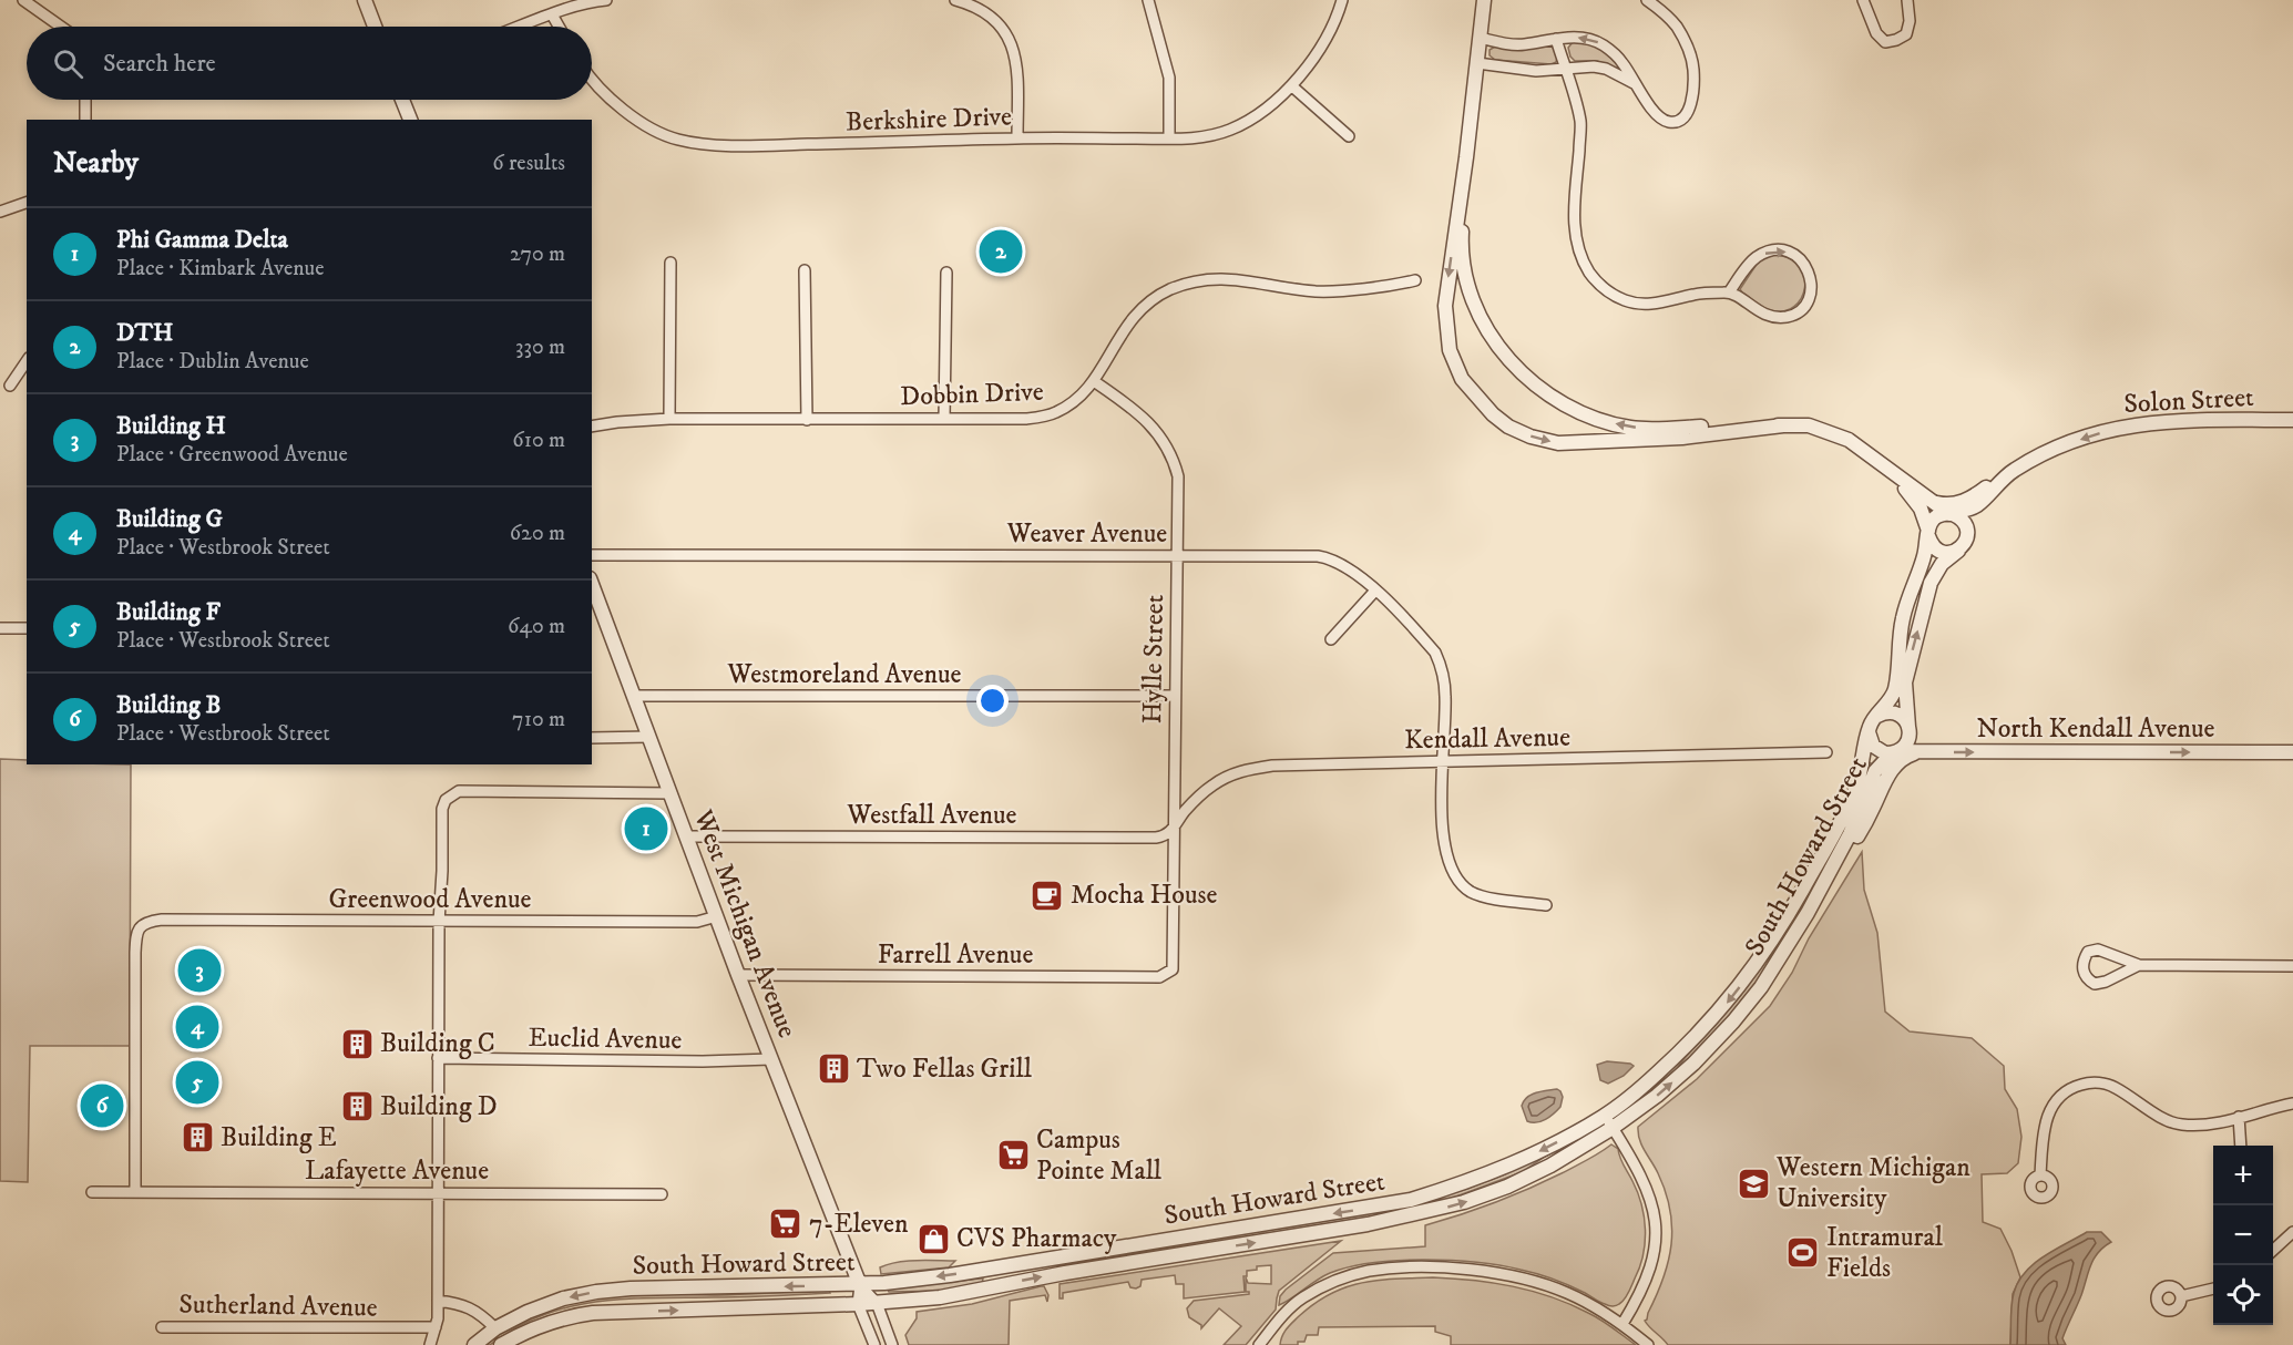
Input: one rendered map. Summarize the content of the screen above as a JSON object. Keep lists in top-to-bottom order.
{
  "streets": {
    "street": [
      "Berkshire Drive",
      "Dobbin Drive",
      "Solon Street",
      "Weaver Avenue",
      "Hylle Street",
      "Westmoreland Avenue",
      "North Kendall Avenue",
      "Kendall Avenue",
      "Westfall Avenue",
      "South Howard Street",
      "Greenwood Avenue",
      "West Michigan Avenue",
      "Farrell Avenue",
      "Euclid Avenue",
      "Lafayette Avenue",
      "Sutherland Avenue"
    ]
  },
  "crossings": [
    ["Dobbin Drive", "Hylle Street"],
    ["Weaver Avenue", "Hylle Street"],
    ["Weaver Avenue", "Kendall Avenue"],
    ["Hylle Street", "Westmoreland Avenue"],
    ["Hylle Street", "Kendall Avenue"],
    ["Hylle Street", "Westfall Avenue"],
    ["Hylle Street", "Farrell Avenue"],
    ["Westmoreland Avenue", "West Michigan Avenue"],
    ["North Kendall Avenue", "South Howard Street"],
    ["Kendall Avenue", "Westfall Avenue"],
    ["Westfall Avenue", "West Michigan Avenue"],
    ["South Howard Street", "West Michigan Avenue"],
    ["Greenwood Avenue", "West Michigan Avenue"],
    ["Greenwood Avenue", "Lafayette Avenue"],
    ["West Michigan Avenue", "Farrell Avenue"],
    ["West Michigan Avenue", "Euclid Avenue"]
  ],
  "one_way": ["Solon Street", "North Kendall Avenue"],
  "places": {
    "cafe": ["Mocha House"],
    "building": [
      "Building C",
      "Two Fellas Grill",
      "Building D",
      "Building E"
    ],
    "supermarket": ["Campus Pointe Mall", "7-Eleven"],
    "school or university": ["Western Michigan University"],
    "shop": ["CVS Pharmacy"],
    "sports": ["Intramural Fields"]
  },
  "page": {
    "search": "Search here",
    "heading": ["Nearby", "6 results"],
    "list": [
      {
        "mark": "1",
        "name": "Phi Gamma Delta",
        "note": "Place · Kimbark Avenue",
        "value": "270 m"
      },
      {
        "mark": "2",
        "name": "DTH",
        "note": "Place · Dublin Avenue",
        "value": "330 m"
      },
      {
        "mark": "3",
        "name": "Building H",
        "note": "Place · Greenwood Avenue",
        "value": "610 m"
      },
      {
        "mark": "4",
        "name": "Building G",
        "note": "Place · Westbrook Street",
        "value": "620 m"
      },
      {
        "mark": "5",
        "name": "Building F",
        "note": "Place · Westbrook Street",
        "value": "640 m"
      },
      {
        "mark": "6",
        "name": "Building B",
        "note": "Place · Westbrook Street",
        "value": "710 m"
      }
    ],
    "pins": [
      "2",
      "1",
      "3",
      "4",
      "5",
      "6"
    ],
    "map_buttons": ["+", "−"]
  }
}
